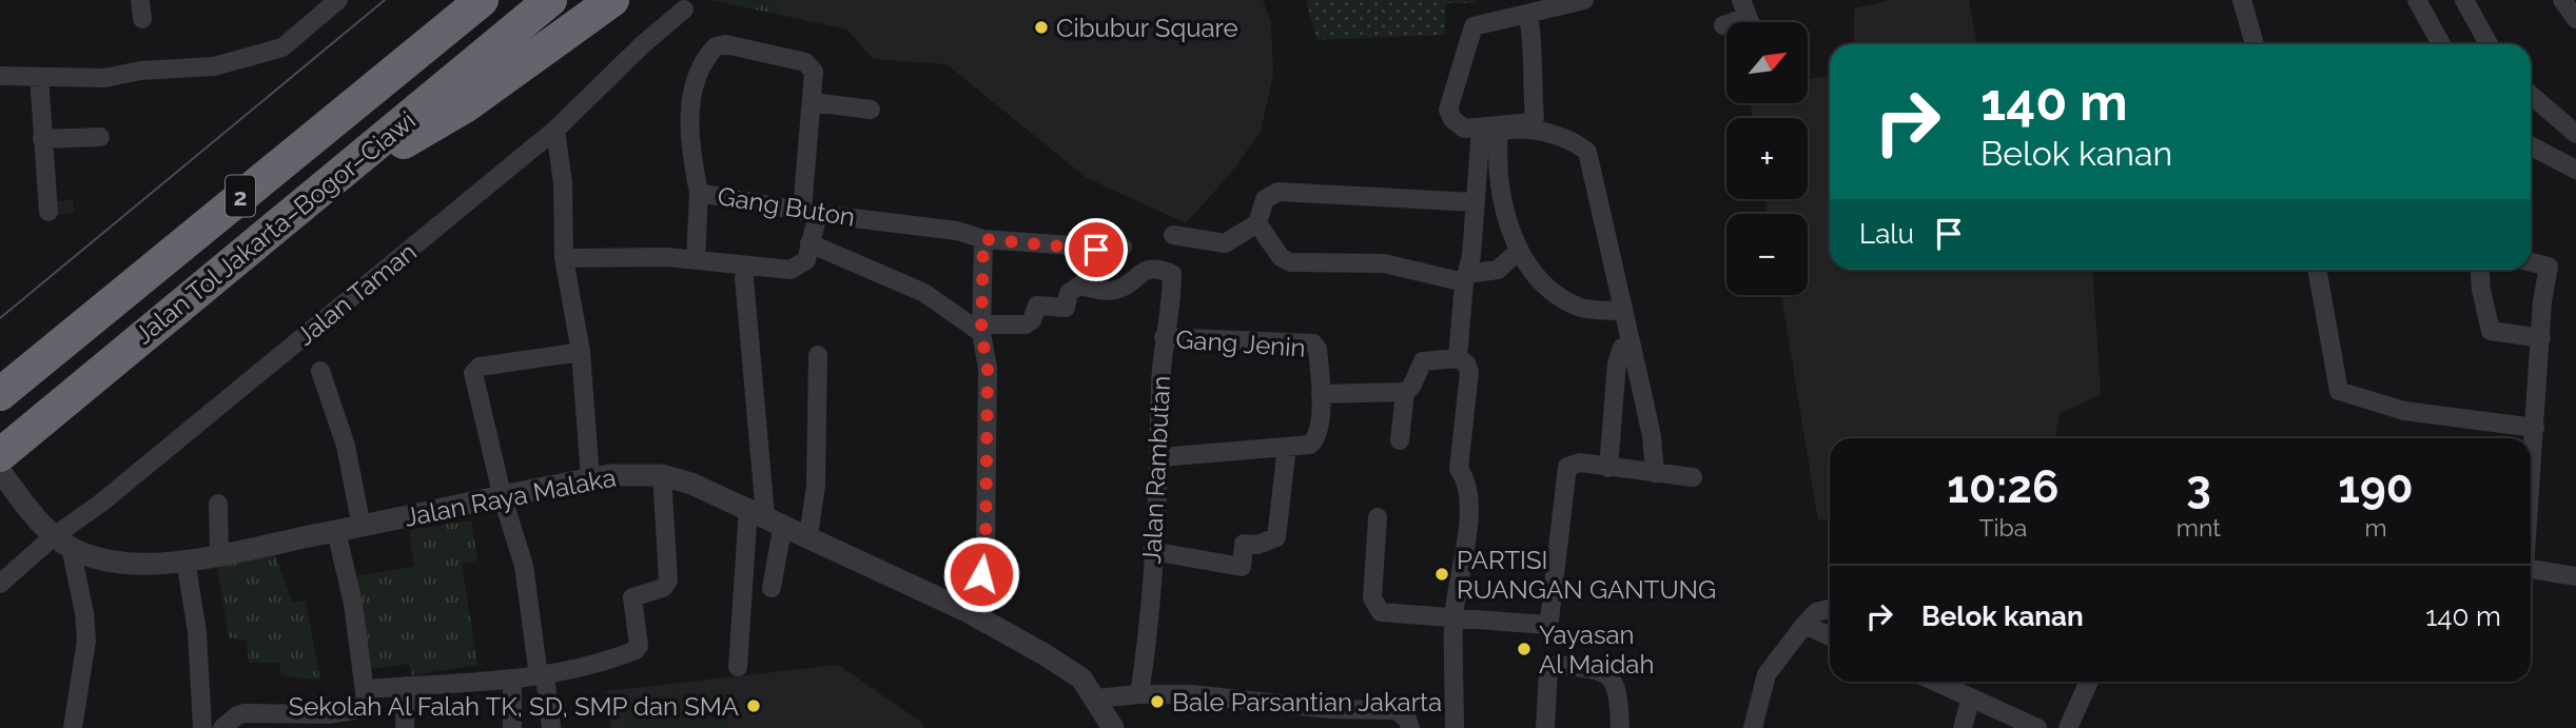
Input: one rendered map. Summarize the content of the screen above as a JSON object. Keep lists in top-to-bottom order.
{
  "streets": {
    "highway": ["2", "Jalan Tol Jakarta–Bogor–Ciawi"],
    "street": [
      "Gang Buton",
      "Jalan Taman",
      "Gang Jenin",
      "Jalan Rambutan",
      "Jalan Raya Malaka"
    ]
  },
  "crossings": [
    ["Jalan Taman", "Jalan Raya Malaka"],
    ["Gang Jenin", "Jalan Rambutan"]
  ],
  "places": [
    "Cibubur Square",
    "PARTISI RUANGAN GANTUNG",
    "Yayasan Al Maidah",
    "Bale Parsantian Jakarta",
    "Sekolah Al Falah TK, SD, SMP dan SMA"
  ],
  "north": "top right",
  "page": {
    "map_buttons": ["+", "−"],
    "turn": ["140 m", "Belok kanan"],
    "then": "Lalu",
    "eta": [
      "10:26",
      "Tiba",
      "3",
      "mnt",
      "190",
      "m"
    ],
    "list": [
      {
        "name": "Belok kanan",
        "value": "140 m"
      }
    ]
  }
}
